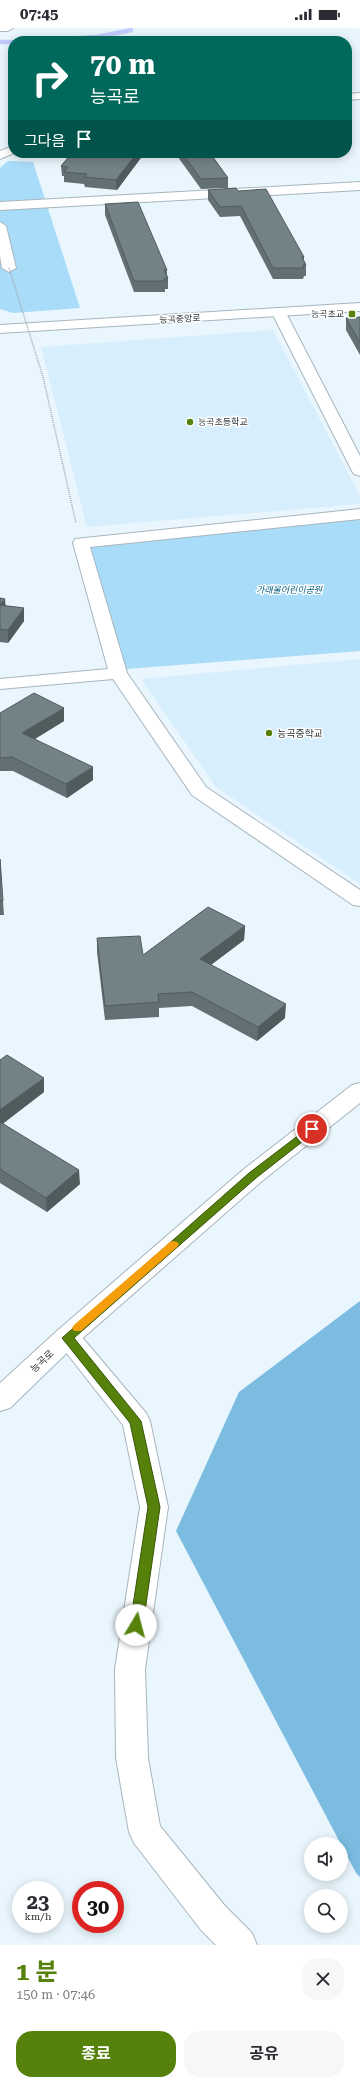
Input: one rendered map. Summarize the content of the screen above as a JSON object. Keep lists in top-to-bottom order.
{
  "streets": {
    "street": ["능곡중앙로", "능곡로"]
  },
  "parks": ["가래울어린이공원"],
  "places": {
    "transit": ["능곡초교"],
    "other": ["능곡초등학교", "능곡중학교"]
  },
  "page": {
    "status": "07:45",
    "turn": ["70 m", "능곡로"],
    "then": "그다음",
    "speed": "23 km/h",
    "limit": "30",
    "heading": ["1 분", "150 m · 07:46"],
    "buttons": ["종료", "공유"]
  }
}
